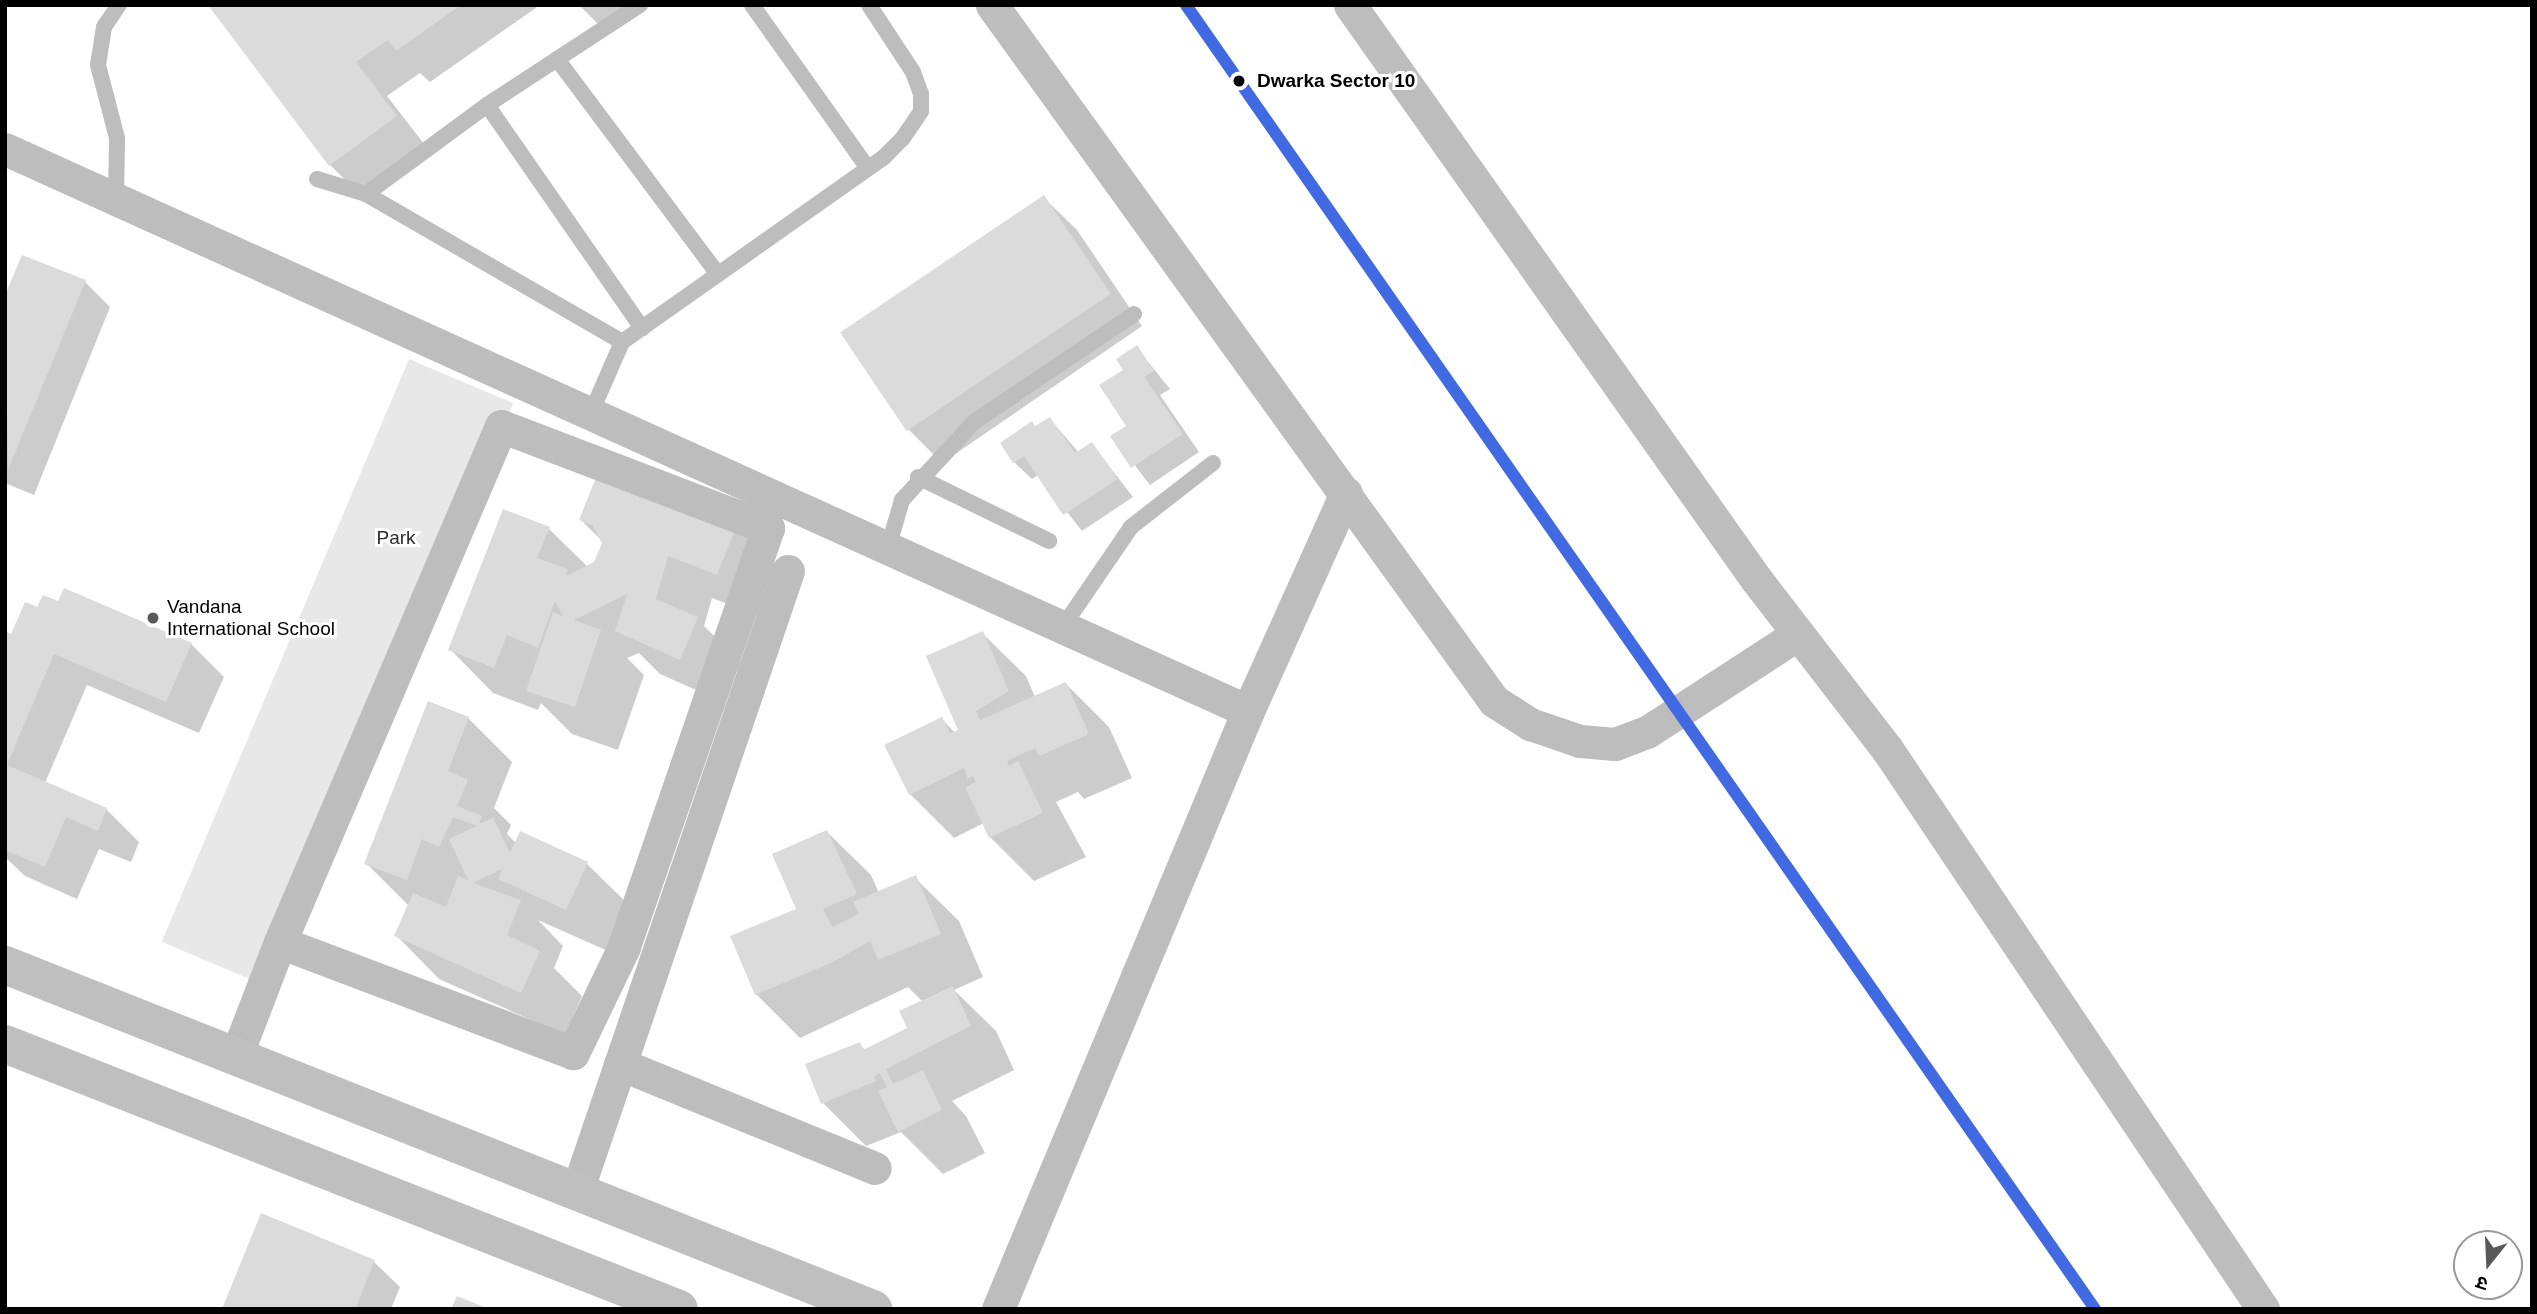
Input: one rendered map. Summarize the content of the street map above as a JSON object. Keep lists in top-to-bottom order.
{
  "parks": ["Park"],
  "places": ["Dwarka Sector 10", "Vandana International School"],
  "north": "bottom"
}
